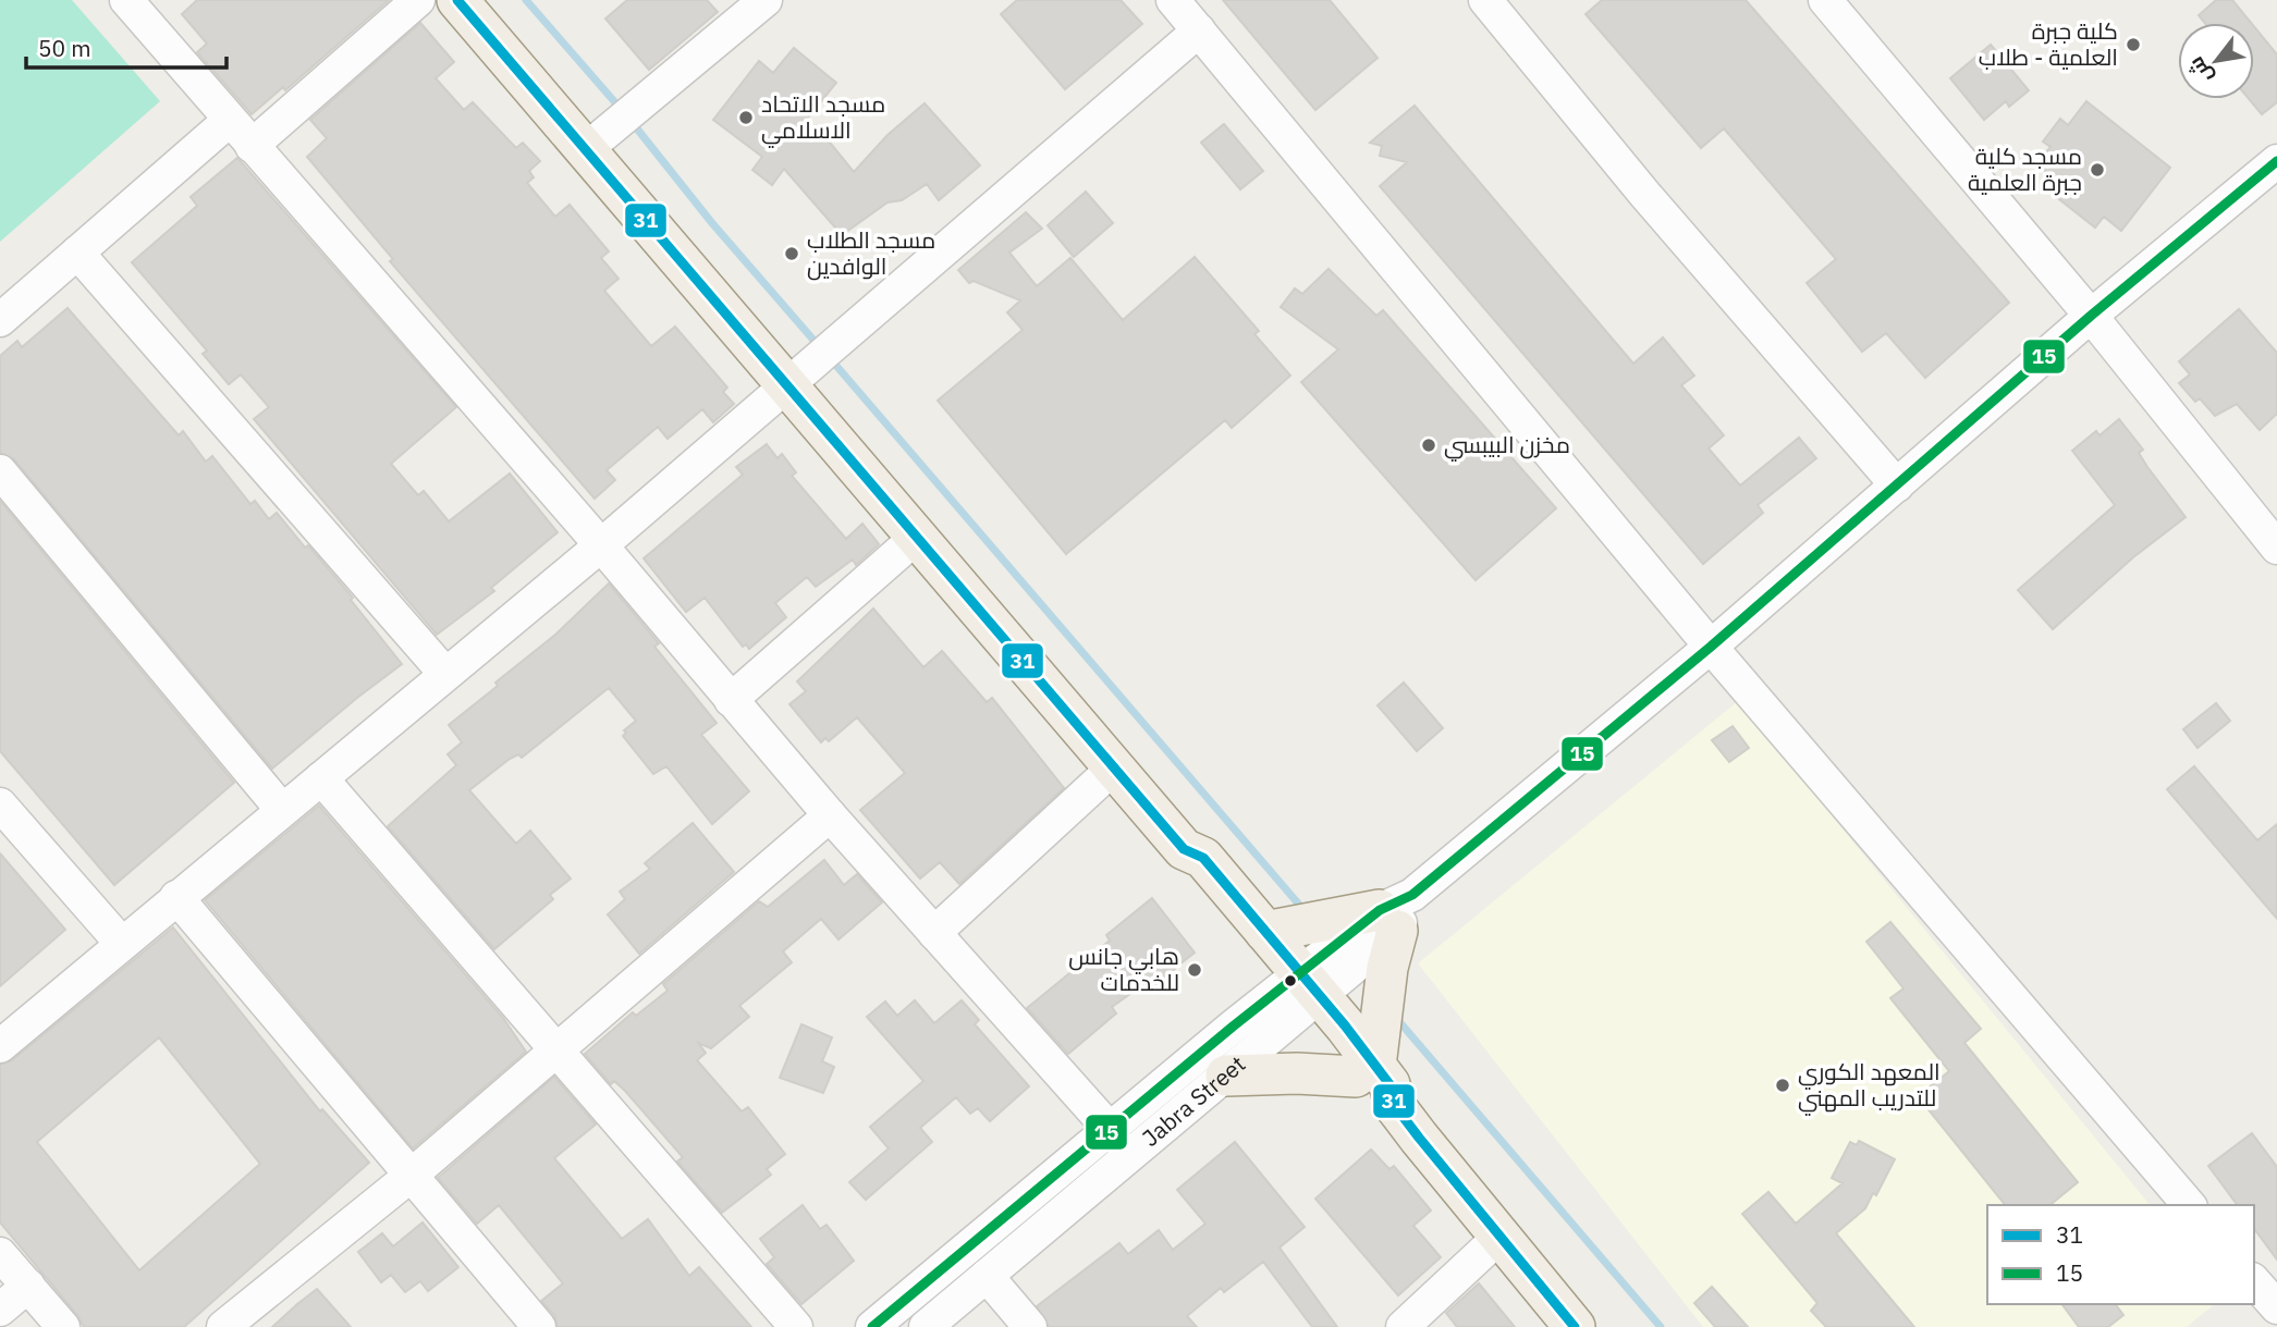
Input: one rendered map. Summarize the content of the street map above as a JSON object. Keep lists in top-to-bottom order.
{
  "streets": {
    "street": ["Jabra Street"]
  },
  "places": [
    "كلية جبرة العلمية - طلاب",
    "مسجد الاتحاد الاسلامي",
    "مسجد كلية جبرة العلمية",
    "مسجد الطلاب الوافدين",
    "مخزن البيبسي",
    "هابي جانس للخدمات",
    "المعهد الكوري للتدريب المهني"
  ],
  "lines": ["transit line 31", "transit line 15"],
  "legend": ["31", "15"],
  "scale_bar": "50 m",
  "north": "bottom left"
}
